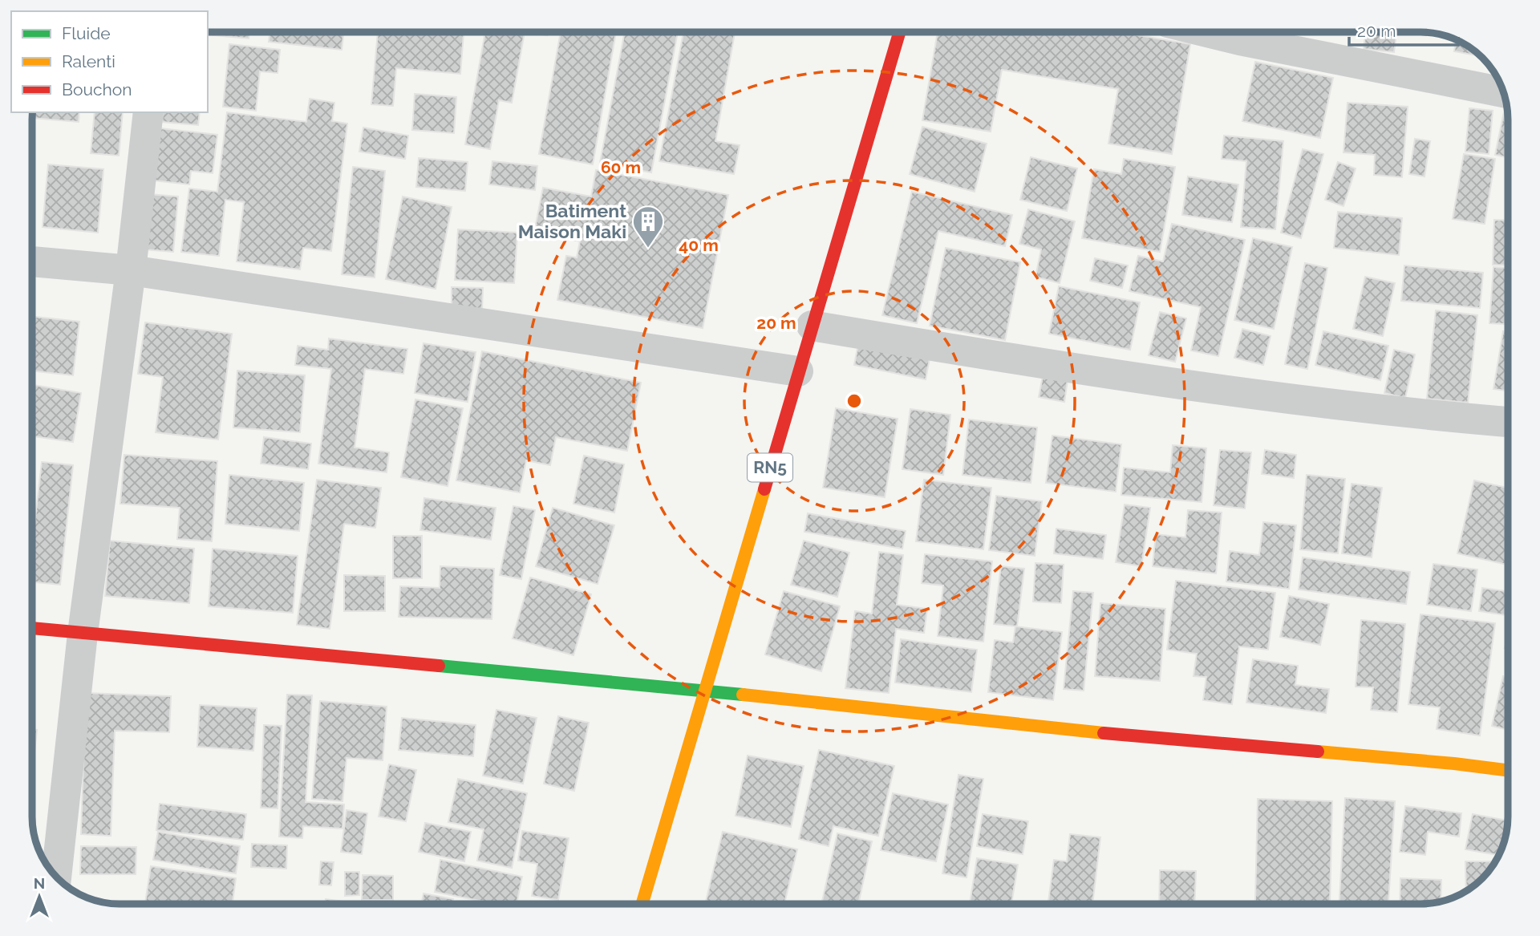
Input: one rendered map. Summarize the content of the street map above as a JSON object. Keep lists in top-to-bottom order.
{
  "streets": {
    "main road": ["RN5"]
  },
  "places": {
    "building": ["Batiment Maison Maki"]
  },
  "legend": ["Fluide", "Ralenti", "Bouchon"],
  "scale_bar": "20 m",
  "north": "top",
  "rings": ["60 m", "40 m", "20 m"]
}
